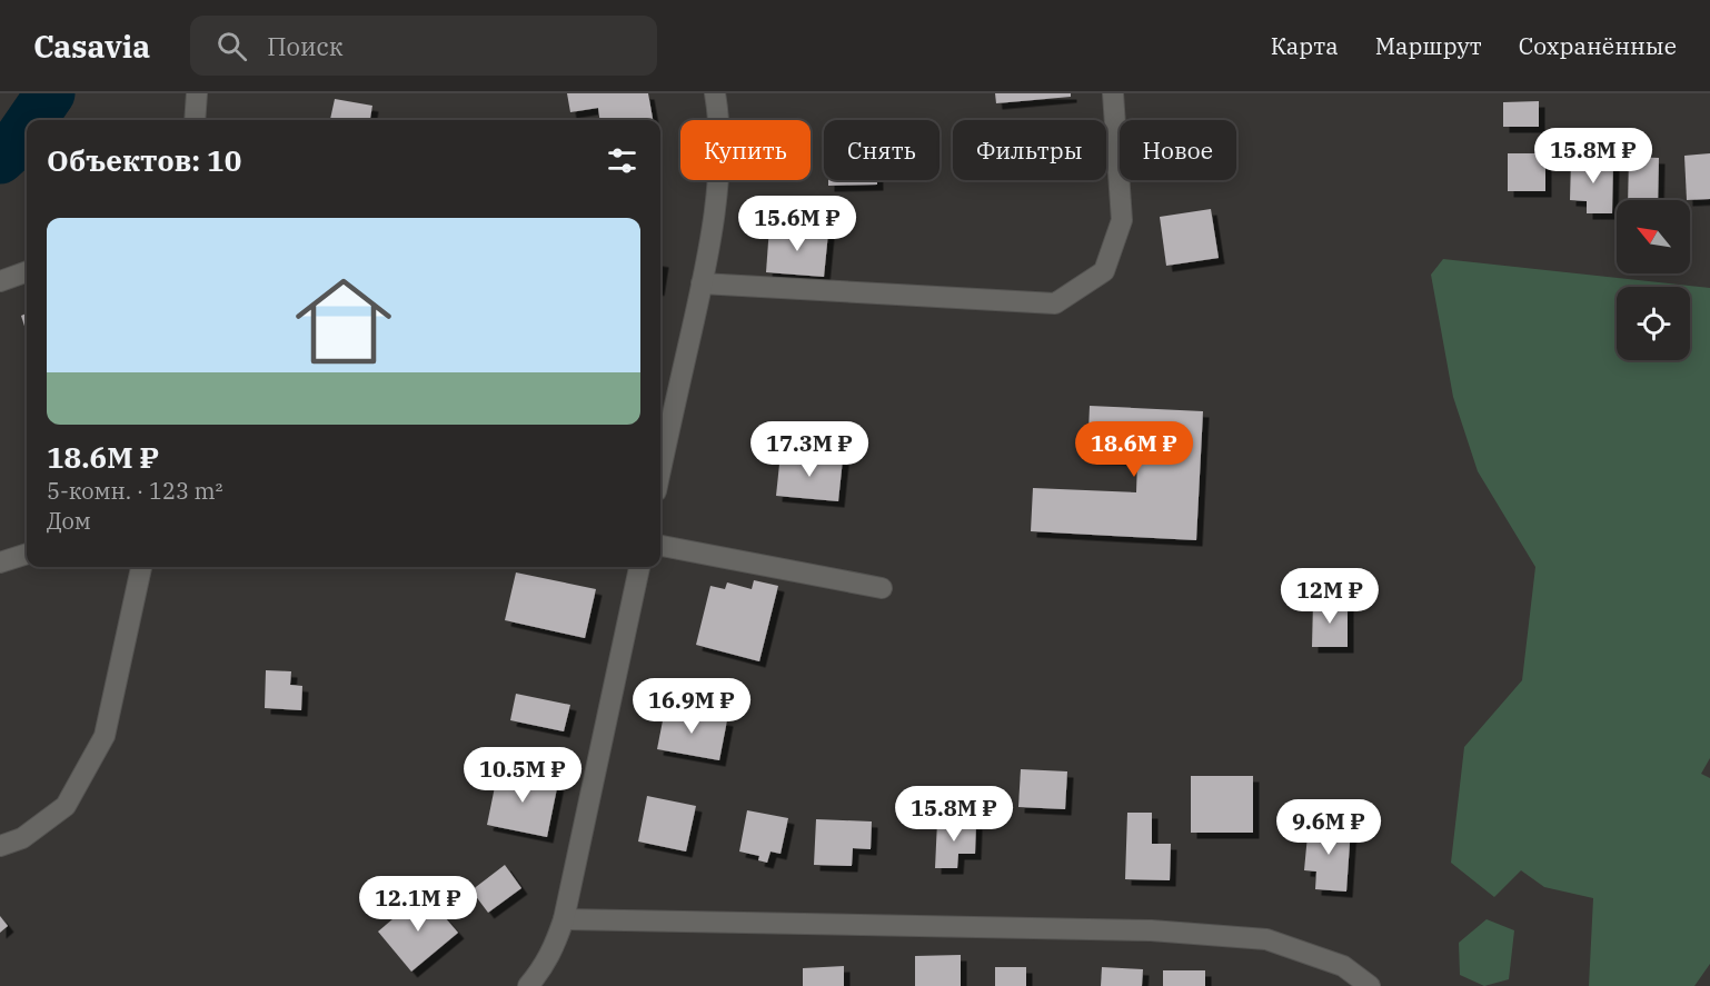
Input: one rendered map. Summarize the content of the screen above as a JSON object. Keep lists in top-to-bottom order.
{
  "north": "top left",
  "page": {
    "header": "Casavia",
    "search": "Поиск",
    "nav": ["Карта", "Маршрут", "Сохранённые"],
    "chip": [
      "Купить",
      "Снять",
      "Фильтры",
      "Новое"
    ],
    "heading": "Объектов: 10",
    "price": [
      "15.8M ₽",
      "15.6M ₽",
      "17.3M ₽",
      "18.6M ₽",
      "12M ₽",
      "16.9M ₽",
      "10.5M ₽",
      "15.8M ₽",
      "9.6M ₽",
      "12.1M ₽"
    ],
    "list": [
      {
        "name": "18.6M ₽",
        "note": "5-комн. · 123 m² · Дом"
      }
    ]
  }
}
